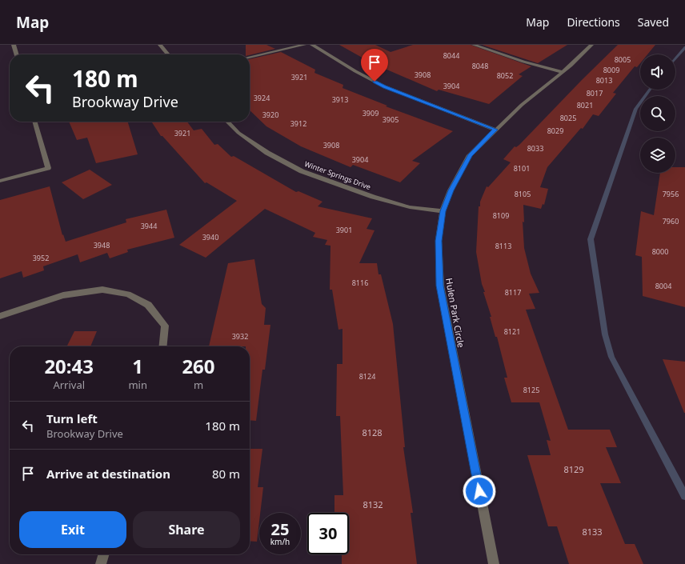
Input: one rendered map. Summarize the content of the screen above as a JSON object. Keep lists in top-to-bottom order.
{
  "streets": {
    "street": ["Winter Springs Drive", "Hulen Park Circle"]
  },
  "crossings": [
    ["Winter Springs Drive", "Hulen Park Circle"]
  ],
  "house_numbers": [
    "8044",
    "8005",
    "8048",
    "8009",
    "3908",
    "8052",
    "3921",
    "8013",
    "3904",
    "8017",
    "3924",
    "3913",
    "8021",
    "3909",
    "3920",
    "8025",
    "3905",
    "3912",
    "8029",
    "3921",
    "3908",
    "8033",
    "3904",
    "8101",
    "8105",
    "7956",
    "8109",
    "7960",
    "3944",
    "3901",
    "3940",
    "3948",
    "8113",
    "8000",
    "3952",
    "8116",
    "8004",
    "8117",
    "8121",
    "3932",
    "8124",
    "8125",
    "8128",
    "8129",
    "8132",
    "8133"
  ],
  "page": {
    "header": "Map",
    "nav": ["Map", "Directions", "Saved"],
    "turn": ["180 m", "Brookway Drive"],
    "eta": [
      "20:43",
      "Arrival",
      "1",
      "min",
      "260",
      "m"
    ],
    "list": [
      {
        "name": "Turn left",
        "note": "Brookway Drive",
        "value": "180 m"
      },
      {
        "name": "Arrive at destination",
        "value": "80 m"
      }
    ],
    "buttons": ["Exit", "Share"],
    "speed": "25 km/h",
    "limit": "30"
  }
}
